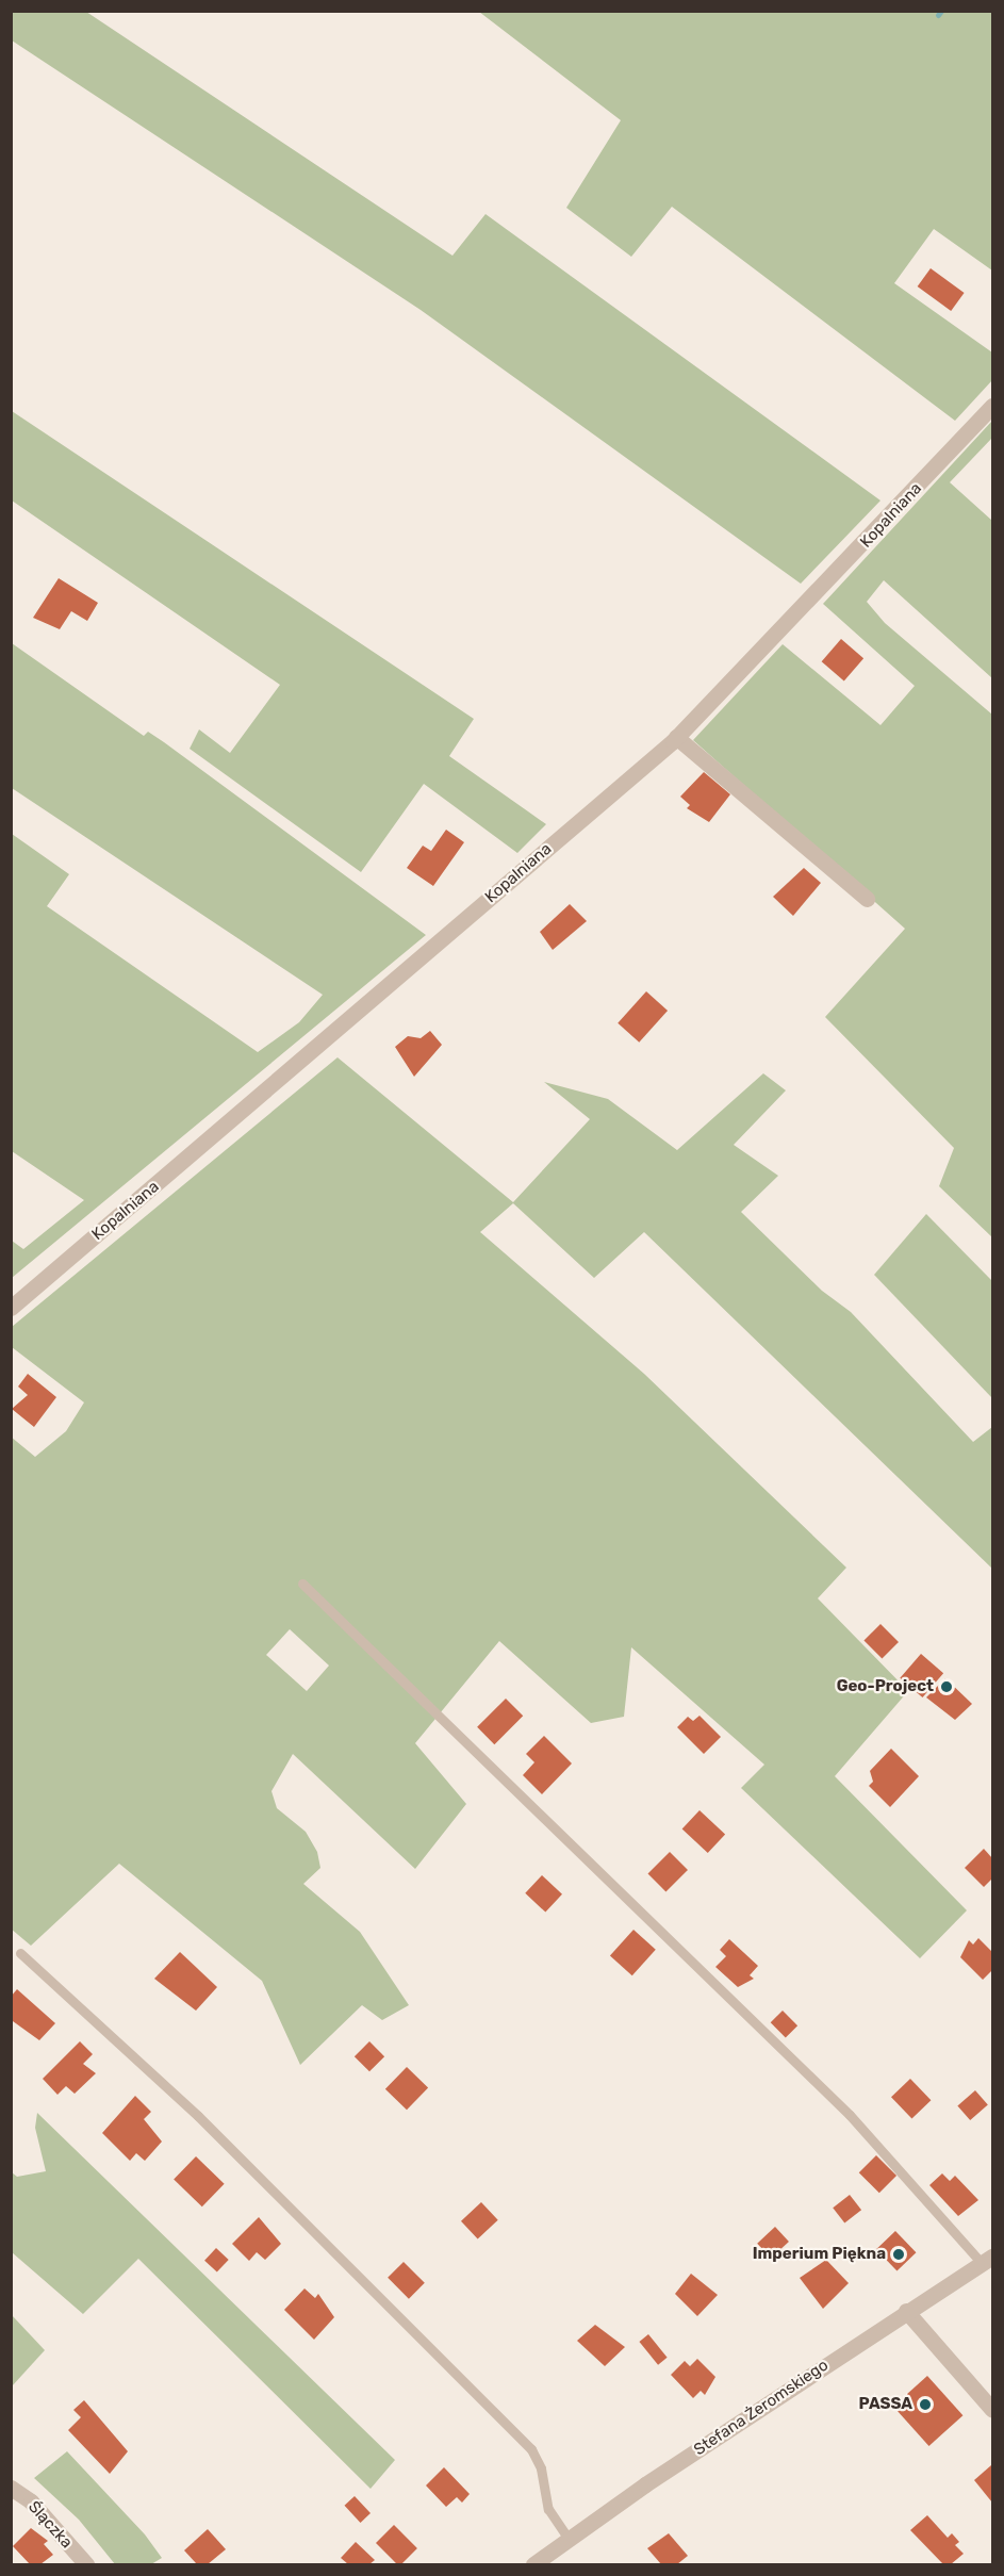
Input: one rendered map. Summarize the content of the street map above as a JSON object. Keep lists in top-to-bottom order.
{
  "streets": {
    "street": ["Kopalniana", "Stefana Żeromskiego", "Ślączka"]
  },
  "places": ["Geo-Project", "Imperium Piękna", "PASSA"]
}
